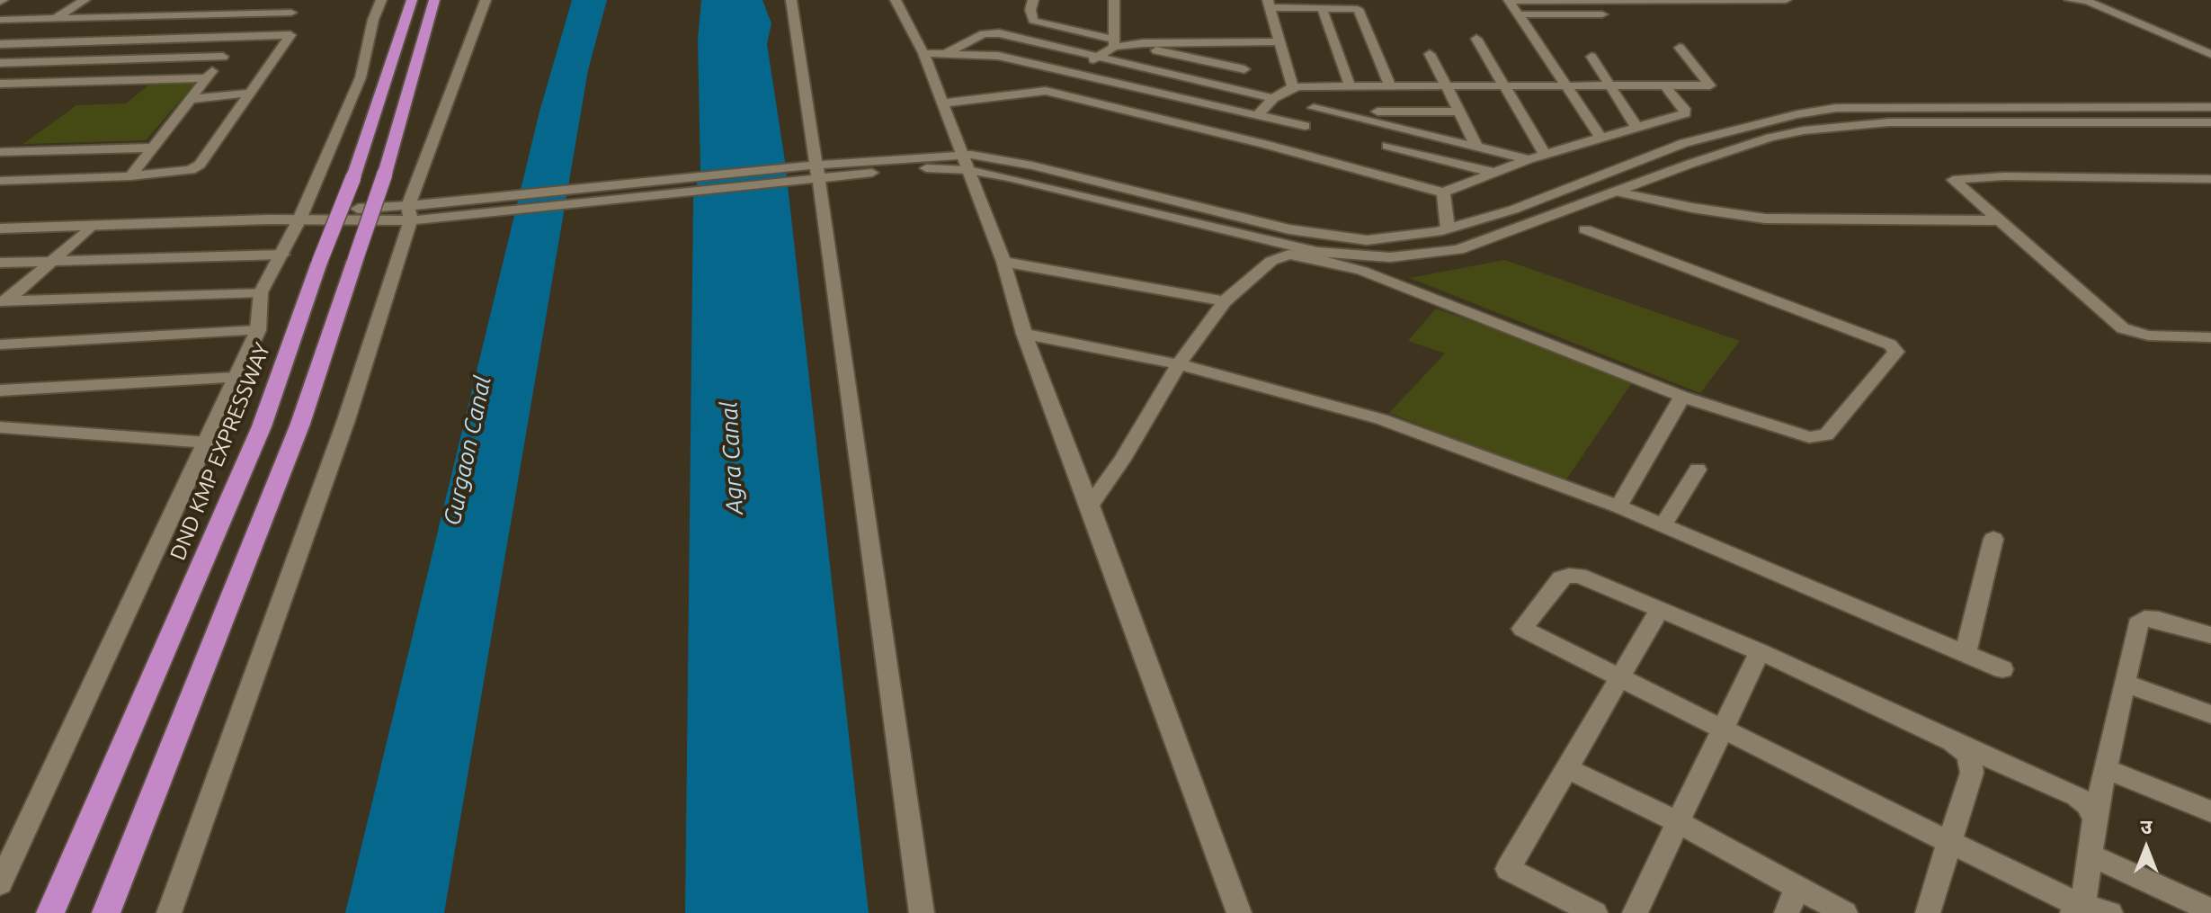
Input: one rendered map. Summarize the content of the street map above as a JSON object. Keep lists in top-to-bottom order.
{
  "streets": {
    "highway": ["DND KMP EXPRESSWAY"]
  },
  "water": ["Gurgaon Canal", "Agra Canal"],
  "north": "top"
}
